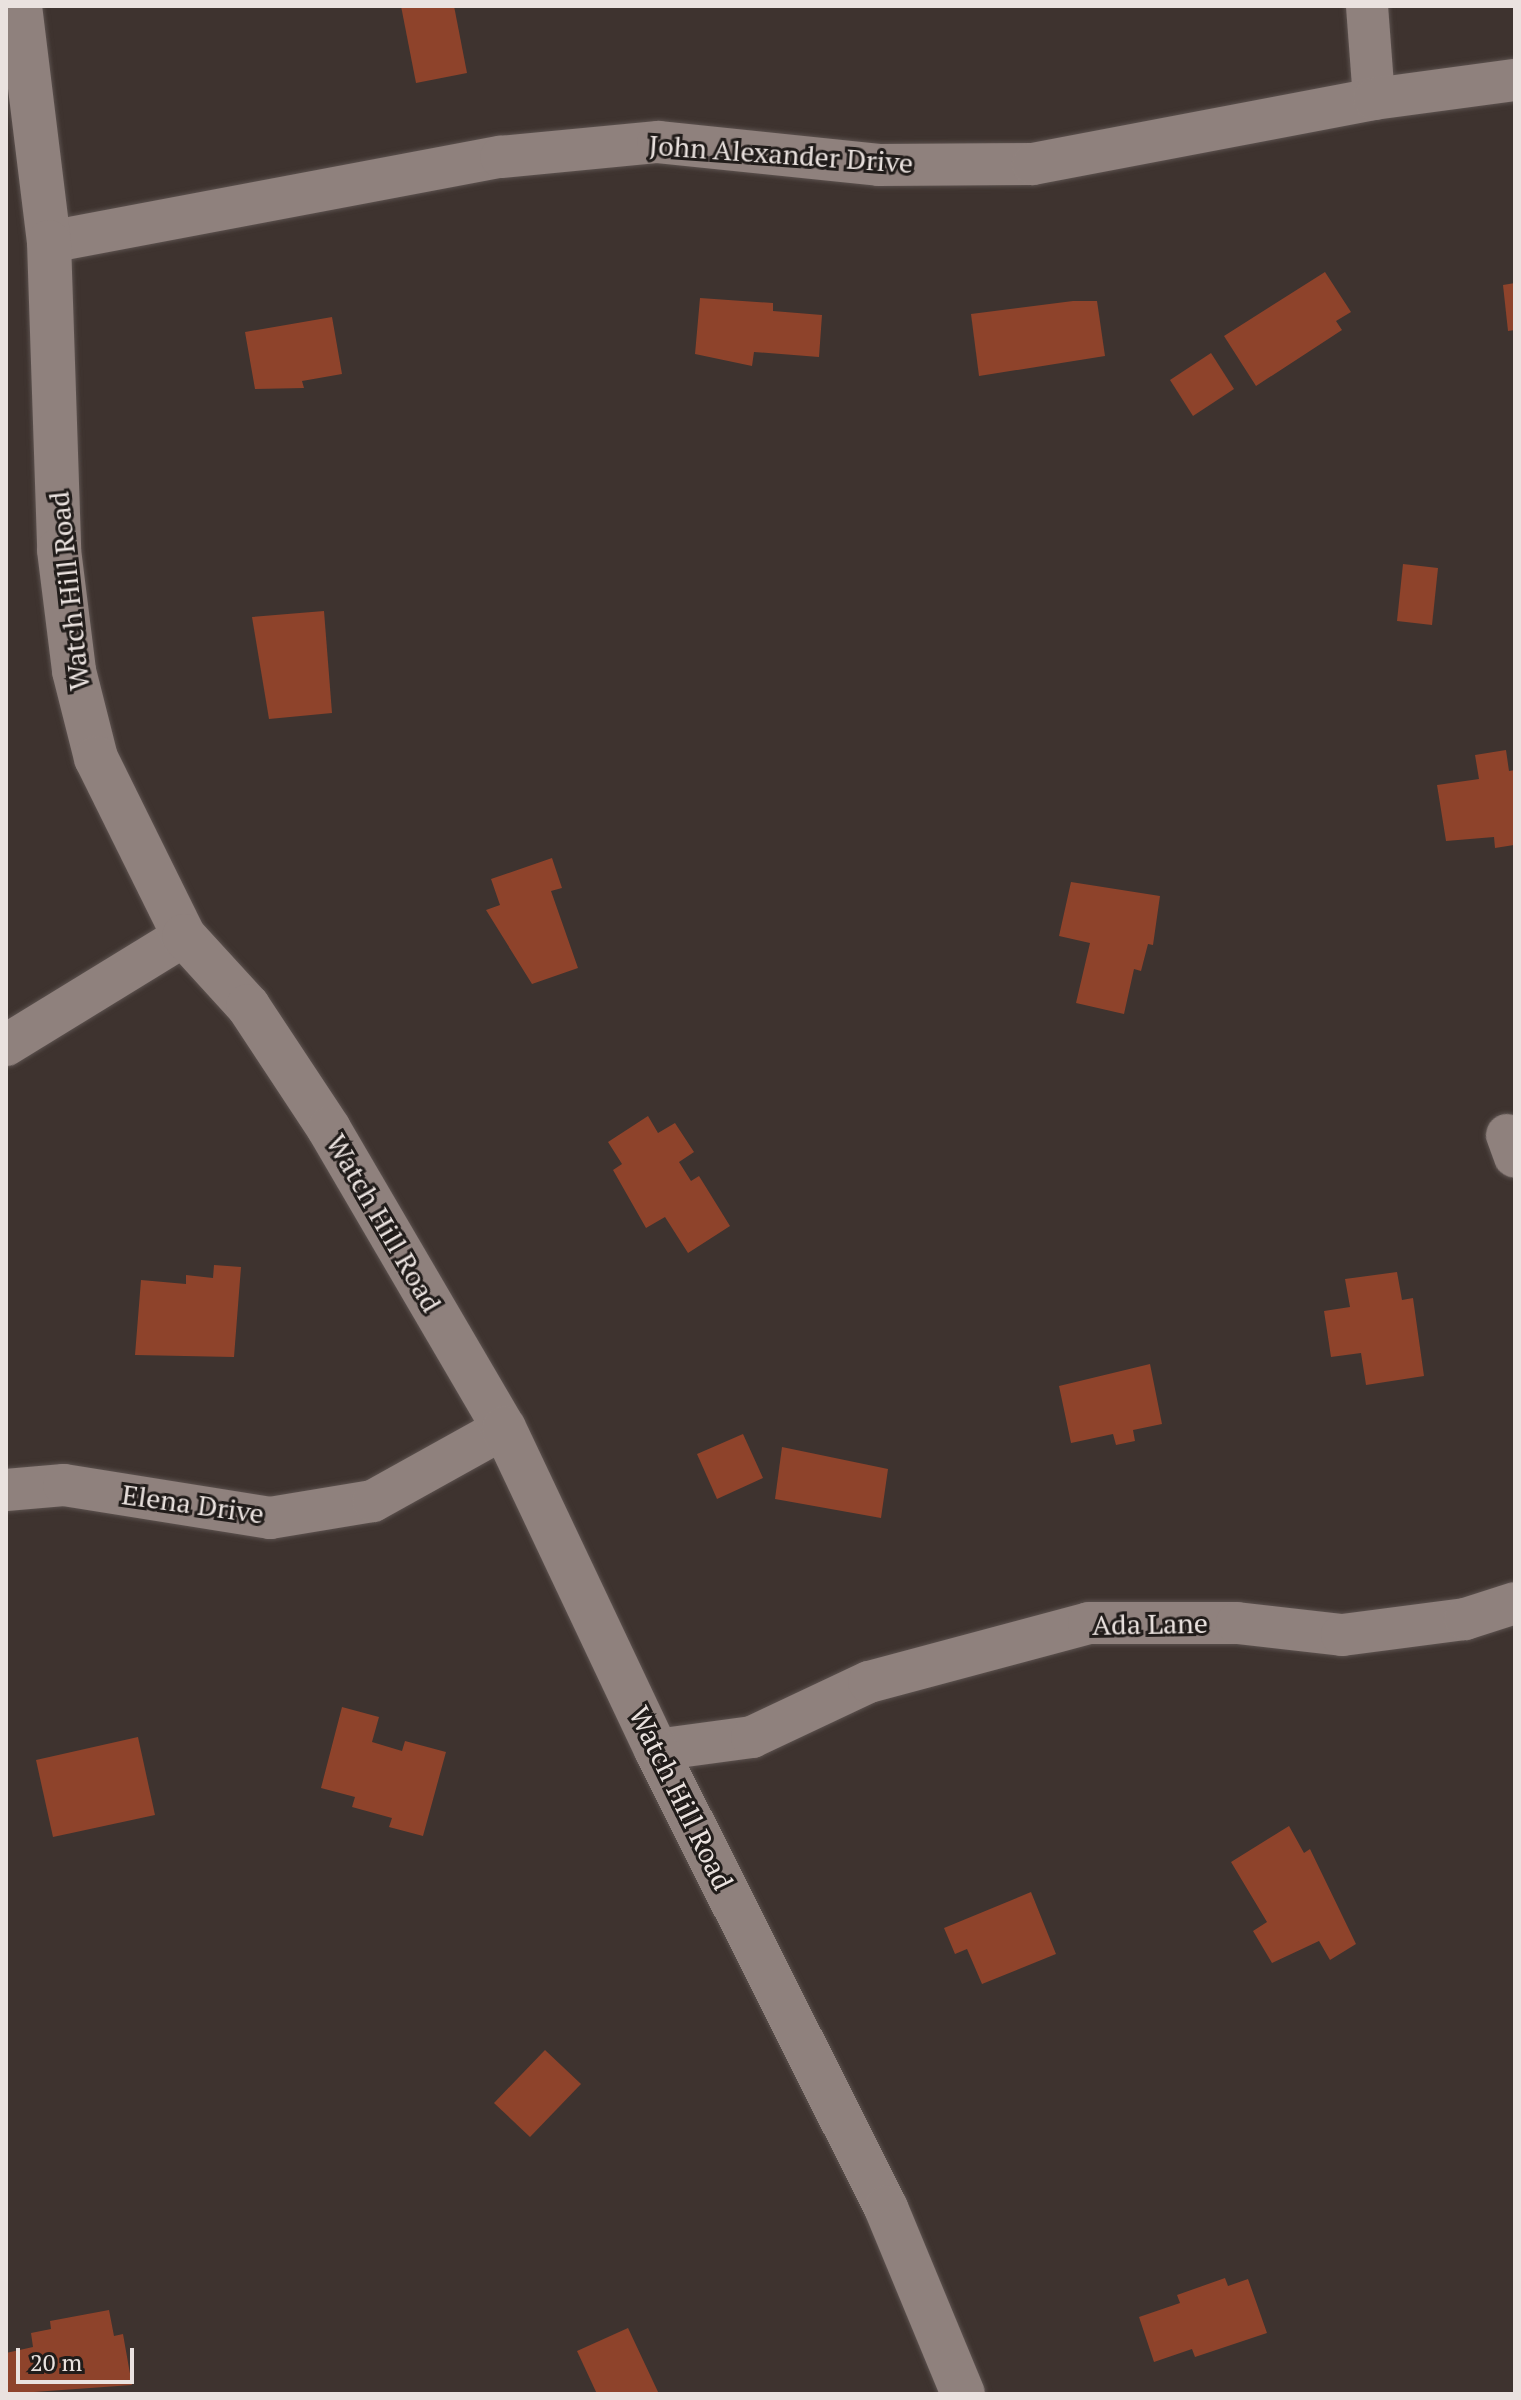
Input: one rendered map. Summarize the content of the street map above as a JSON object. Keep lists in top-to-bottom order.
{
  "streets": {
    "street": [
      "John Alexander Drive",
      "Watch Hill Road",
      "Elena Drive",
      "Ada Lane"
    ]
  },
  "crossings": [
    ["John Alexander Drive", "Watch Hill Road"],
    ["Watch Hill Road", "Elena Drive"],
    ["Watch Hill Road", "Ada Lane"]
  ],
  "scale_bar": "20 m"
}
